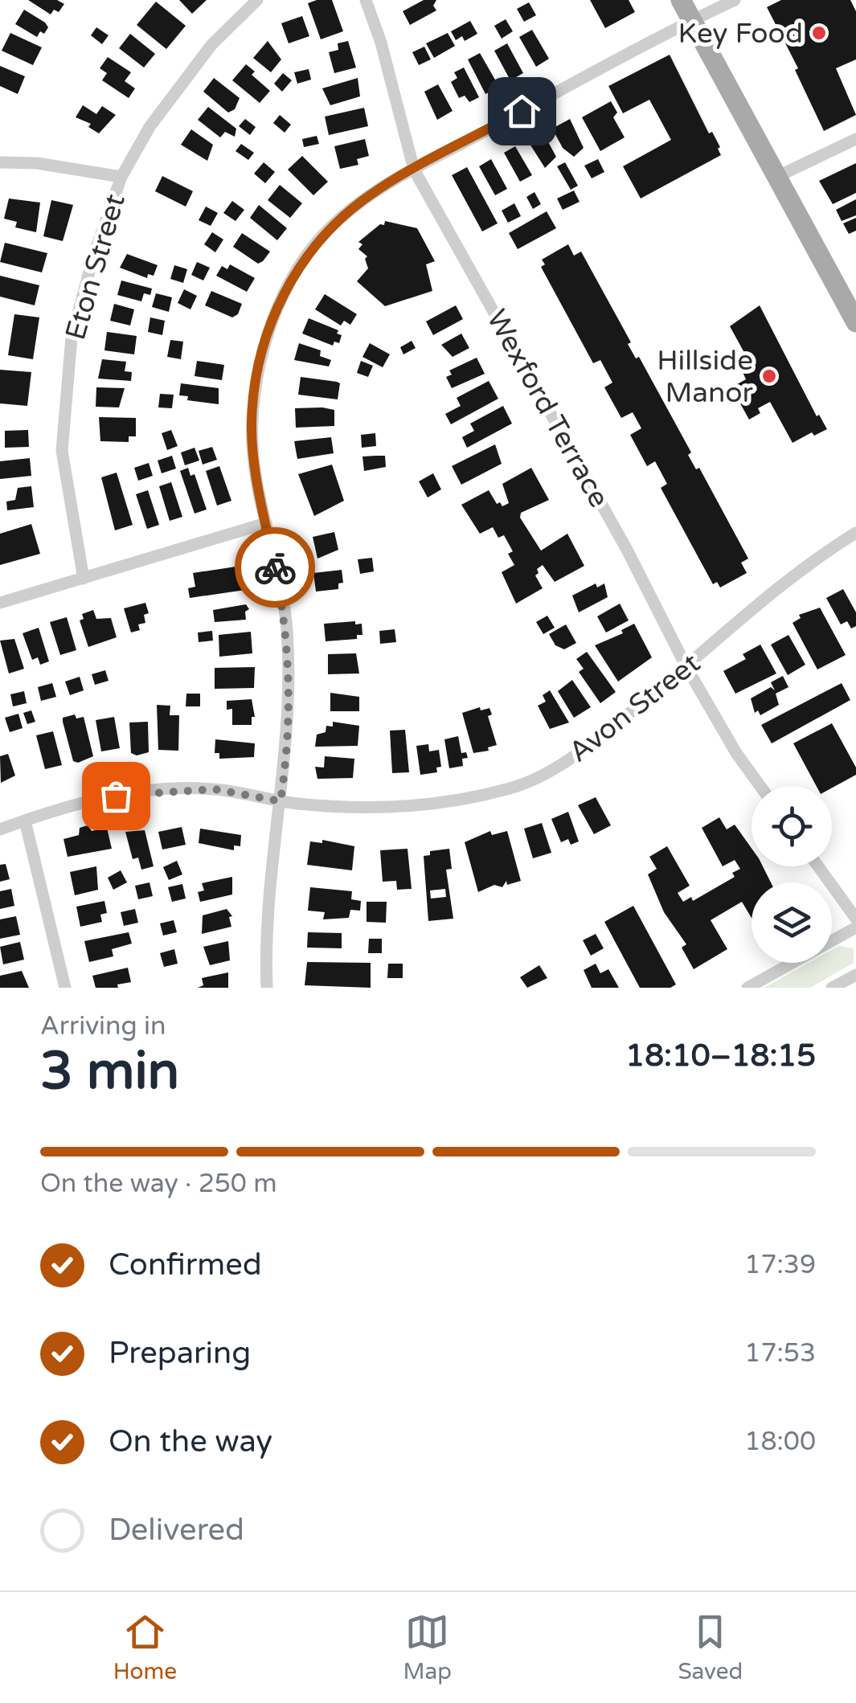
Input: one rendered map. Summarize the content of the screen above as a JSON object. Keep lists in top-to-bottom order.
{
  "streets": {
    "street": ["Eton Street", "Wexford Terrace", "Avon Street"]
  },
  "crossings": [
    ["Wexford Terrace", "Avon Street"]
  ],
  "places": ["Key Food", "Hillside Manor"],
  "page": {
    "heading": ["3 min", "Arriving in", "18:10–18:15"],
    "bar": "On the way · 250 m",
    "list": [
      ["Confirmed", "17:39"],
      ["Preparing", "17:53"],
      ["On the way", "18:00"],
      "Delivered"
    ],
    "tabs": ["Home", "Map", "Saved"]
  }
}
